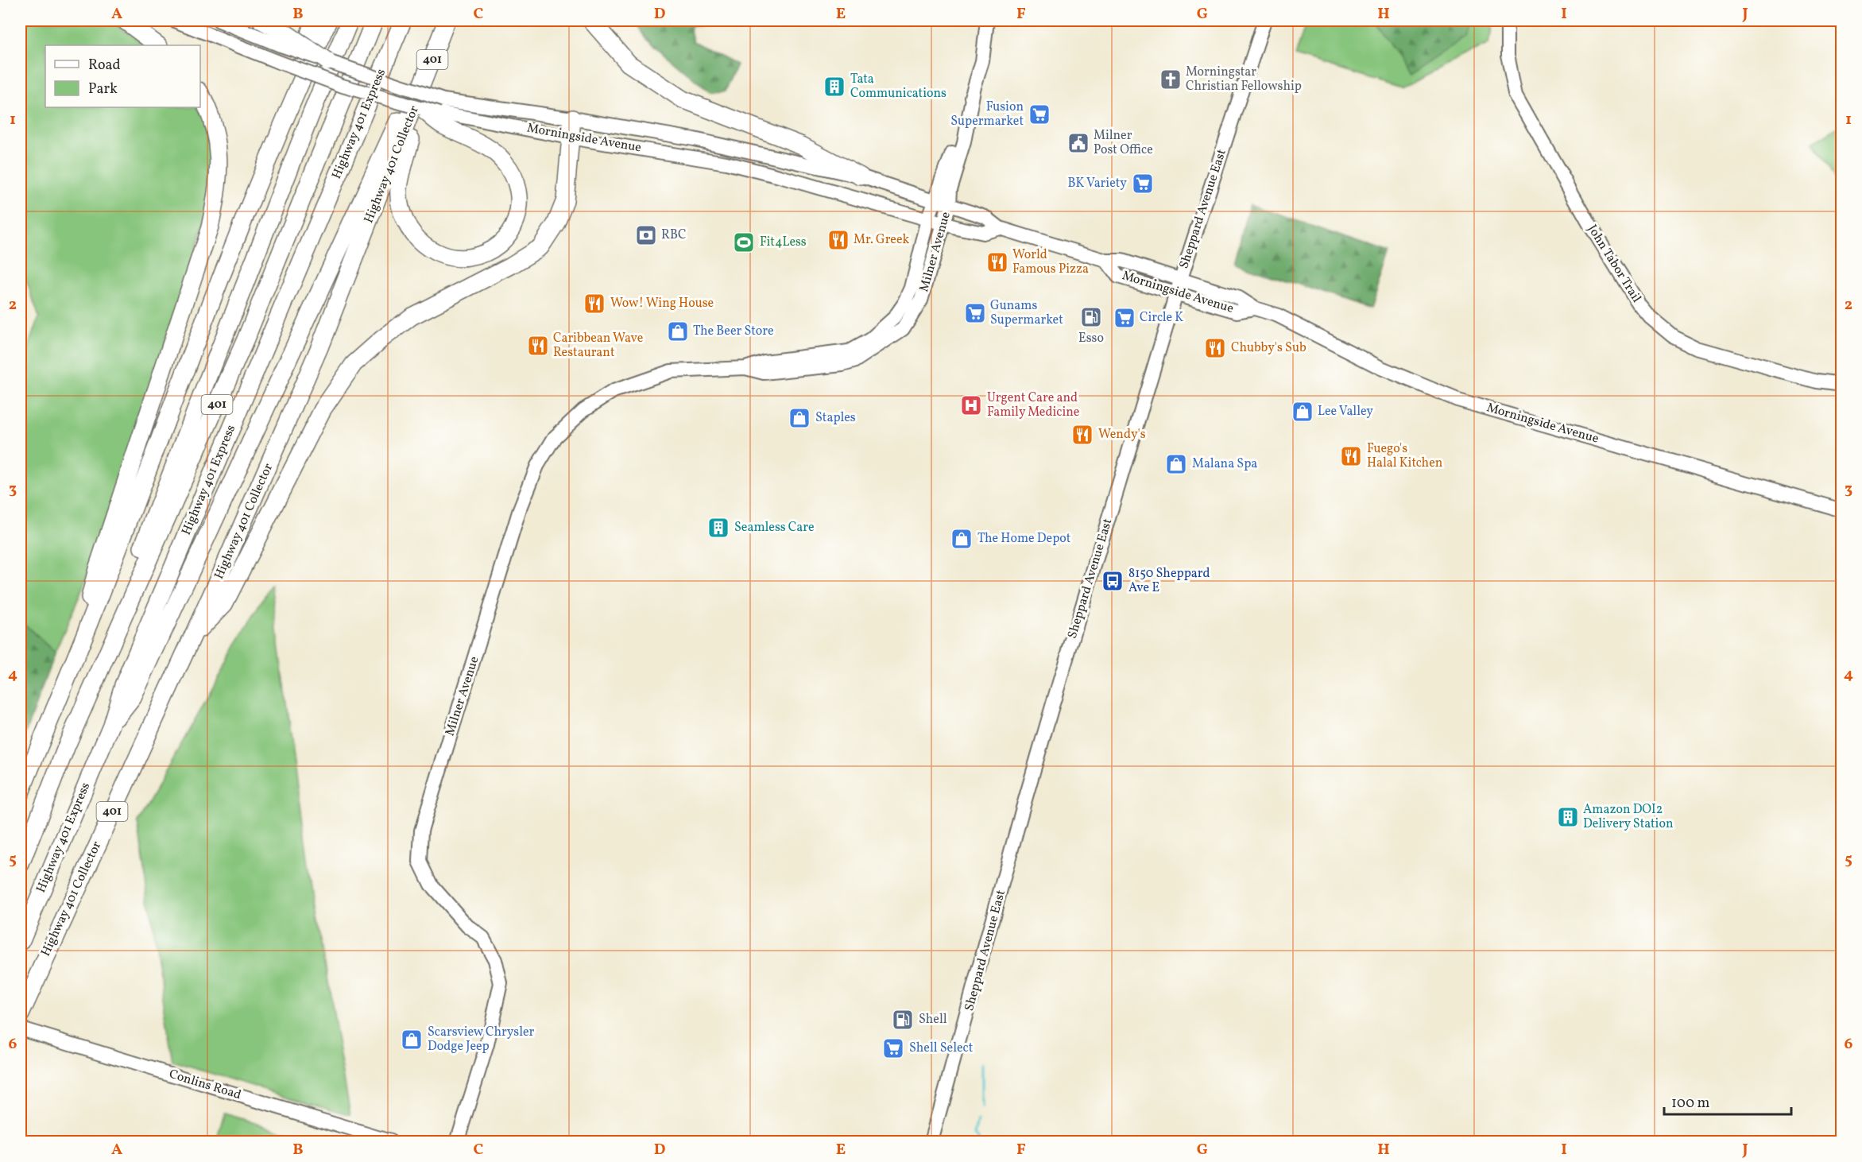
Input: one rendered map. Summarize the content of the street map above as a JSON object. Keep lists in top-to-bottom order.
{
  "streets": {
    "highway": ["401", "Highway 401 Express", "Highway 401 Collector"],
    "main road": [
      "Morningside Avenue",
      "Sheppard Avenue East",
      "Milner Avenue",
      "John Tabor Trail",
      "Conlins Road"
    ]
  },
  "crossings": [
    ["Morningside Avenue", "Highway 401 Collector"],
    ["Morningside Avenue", "Sheppard Avenue East"],
    ["Morningside Avenue", "Milner Avenue"]
  ],
  "places": {
    "church": ["Morningstar Christian Fellowship"],
    "building": ["Tata Communications", "Seamless Care", "Amazon DOI2 Delivery Station"],
    "supermarket": [
      "Fusion Supermarket",
      "BK Variety",
      "Gunams Supermarket",
      "Circle K",
      "Shell Select"
    ],
    "public building": ["Milner Post Office"],
    "bank": ["RBC"],
    "restaurant": [
      "Mr. Greek",
      "World Famous Pizza",
      "Wow! Wing House",
      "Caribbean Wave Restaurant",
      "Chubby's Sub",
      "Wendy's",
      "Fuego's Halal Kitchen"
    ],
    "sports": ["Fit4Less"],
    "fuel station": ["Esso", "Shell"],
    "shop": [
      "The Beer Store",
      "Lee Valley",
      "Staples",
      "Malana Spa",
      "The Home Depot",
      "Scarsview Chrysler Dodge Jeep"
    ],
    "hospital": ["Urgent Care and Family Medicine"],
    "bus stop": ["8150 Sheppard Ave E"]
  },
  "legend": ["Road", "Park"],
  "scale_bar": "100 m",
  "grid": {
    "columns": [
      "A",
      "B",
      "C",
      "D",
      "E",
      "F",
      "G",
      "H",
      "I",
      "J"
    ],
    "rows": [
      "1",
      "2",
      "3",
      "4",
      "5",
      "6"
    ]
  }
}
